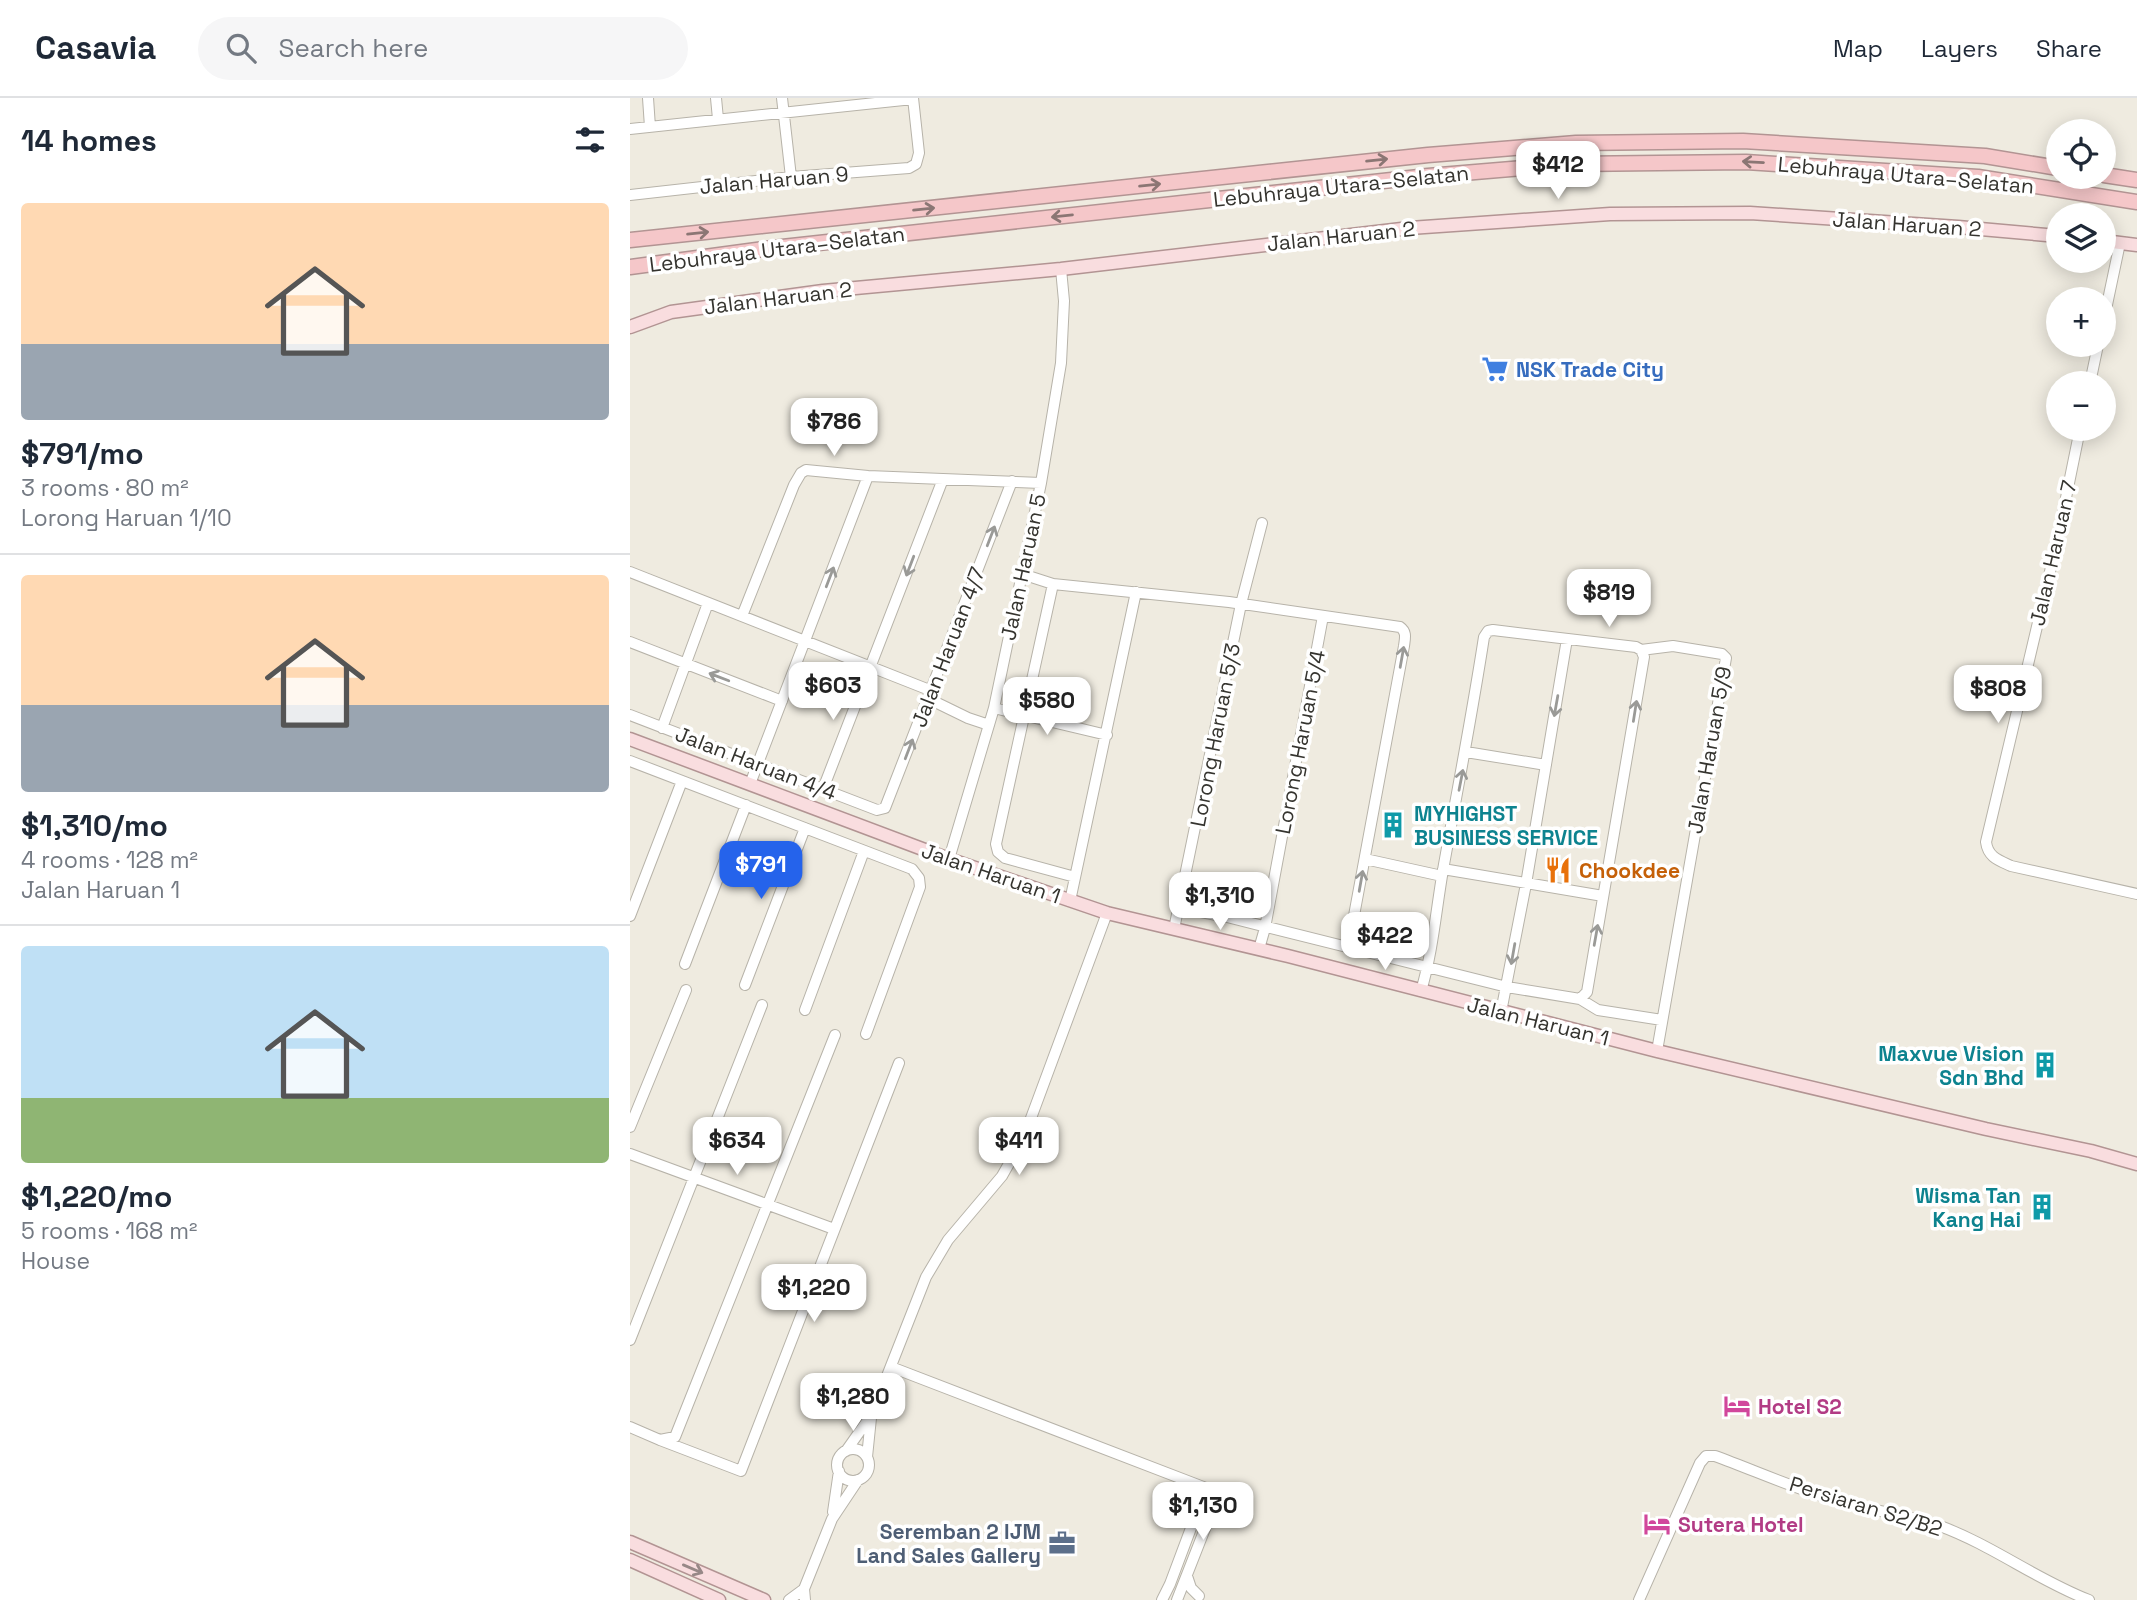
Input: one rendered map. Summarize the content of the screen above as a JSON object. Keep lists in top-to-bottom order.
{
  "streets": {
    "highway": ["Lebuhraya Utara–Selatan"],
    "main road": ["Jalan Haruan 2", "Jalan Haruan 1"],
    "street": [
      "Jalan Haruan 9",
      "Jalan Haruan 7",
      "Jalan Haruan 5",
      "Jalan Haruan 4/7",
      "Lorong Haruan 5/3",
      "Lorong Haruan 5/4",
      "Jalan Haruan 5/9",
      "Jalan Haruan 4/4",
      "Persiaran S2/B2"
    ]
  },
  "crossings": [
    ["Jalan Haruan 2", "Jalan Haruan 5"],
    ["Jalan Haruan 5", "Jalan Haruan 1"],
    ["Jalan Haruan 4/7", "Jalan Haruan 4/4"],
    ["Lorong Haruan 5/3", "Jalan Haruan 1"],
    ["Lorong Haruan 5/4", "Jalan Haruan 1"],
    ["Jalan Haruan 5/9", "Jalan Haruan 1"]
  ],
  "places": {
    "supermarket": ["NSK Trade City"],
    "building": ["MYHIGHST BUSINESS SERVICE", "Maxvue Vision Sdn Bhd", "Wisma Tan Kang Hai"],
    "restaurant": ["Chookdee"],
    "hotel": ["Hotel S2", "Sutera Hotel"],
    "office": ["Seremban 2 IJM Land Sales Gallery"]
  },
  "page": {
    "header": "Casavia",
    "search": "Search here",
    "nav": ["Map", "Layers", "Share"],
    "heading": "14 homes",
    "map_buttons": ["+", "−"],
    "price": [
      "$412",
      "$786",
      "$819",
      "$603",
      "$808",
      "$580",
      "$791",
      "$1,310",
      "$422",
      "$634",
      "$411",
      "$1,220",
      "$1,280",
      "$1,130"
    ],
    "list": [
      {
        "name": "$791/mo",
        "note": "3 rooms · 80 m² · Lorong Haruan 1/10"
      },
      {
        "name": "$1,310/mo",
        "note": "4 rooms · 128 m² · Jalan Haruan 1"
      },
      {
        "name": "$1,220/mo",
        "note": "5 rooms · 168 m² · House"
      }
    ]
  }
}
